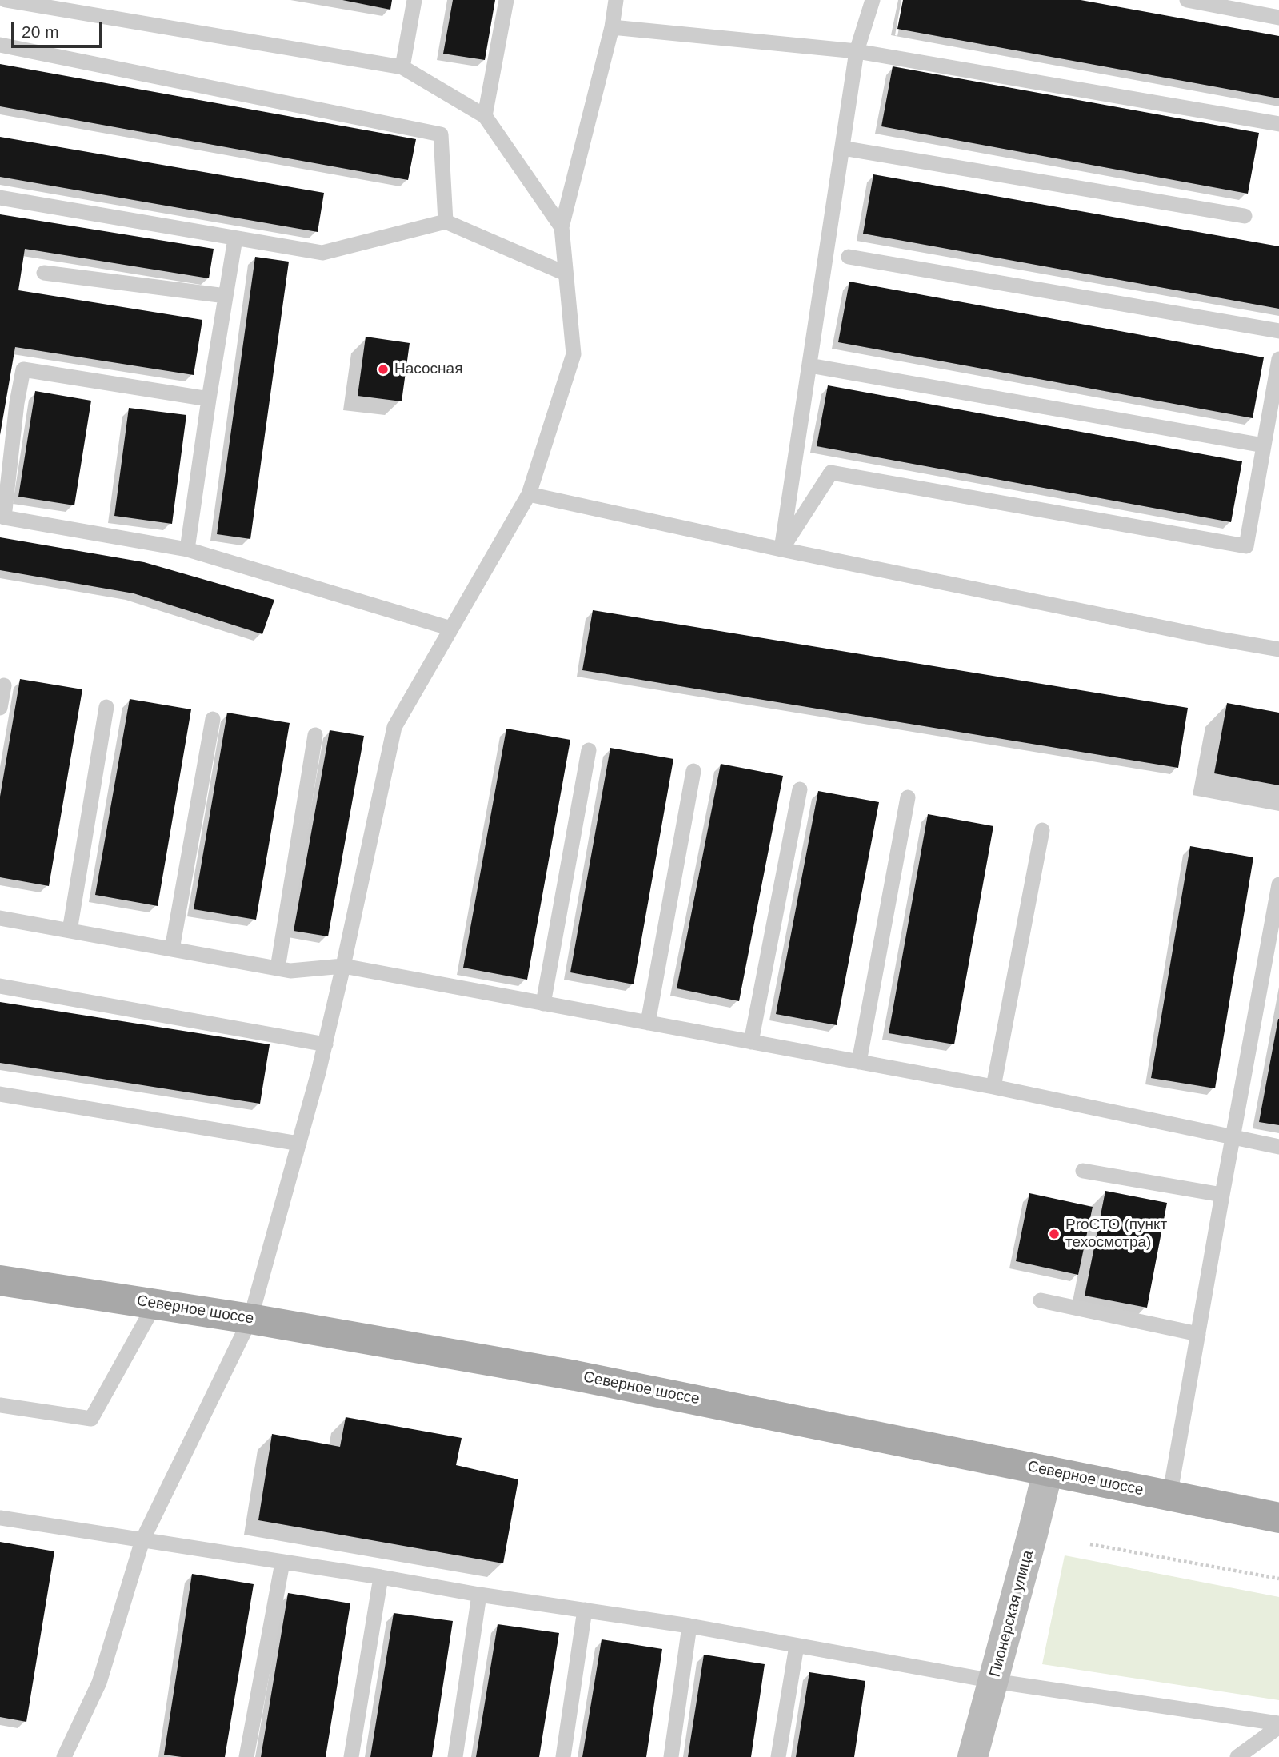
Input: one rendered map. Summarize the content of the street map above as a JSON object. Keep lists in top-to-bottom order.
{
  "streets": {
    "main road": ["Северное шоссе"],
    "street": ["Пионерская улица"]
  },
  "crossings": [
    ["Северное шоссе", "Пионерская улица"]
  ],
  "places": ["Насосная", "ProСТО (пункт техосмотра)"],
  "scale_bar": "20 m"
}
